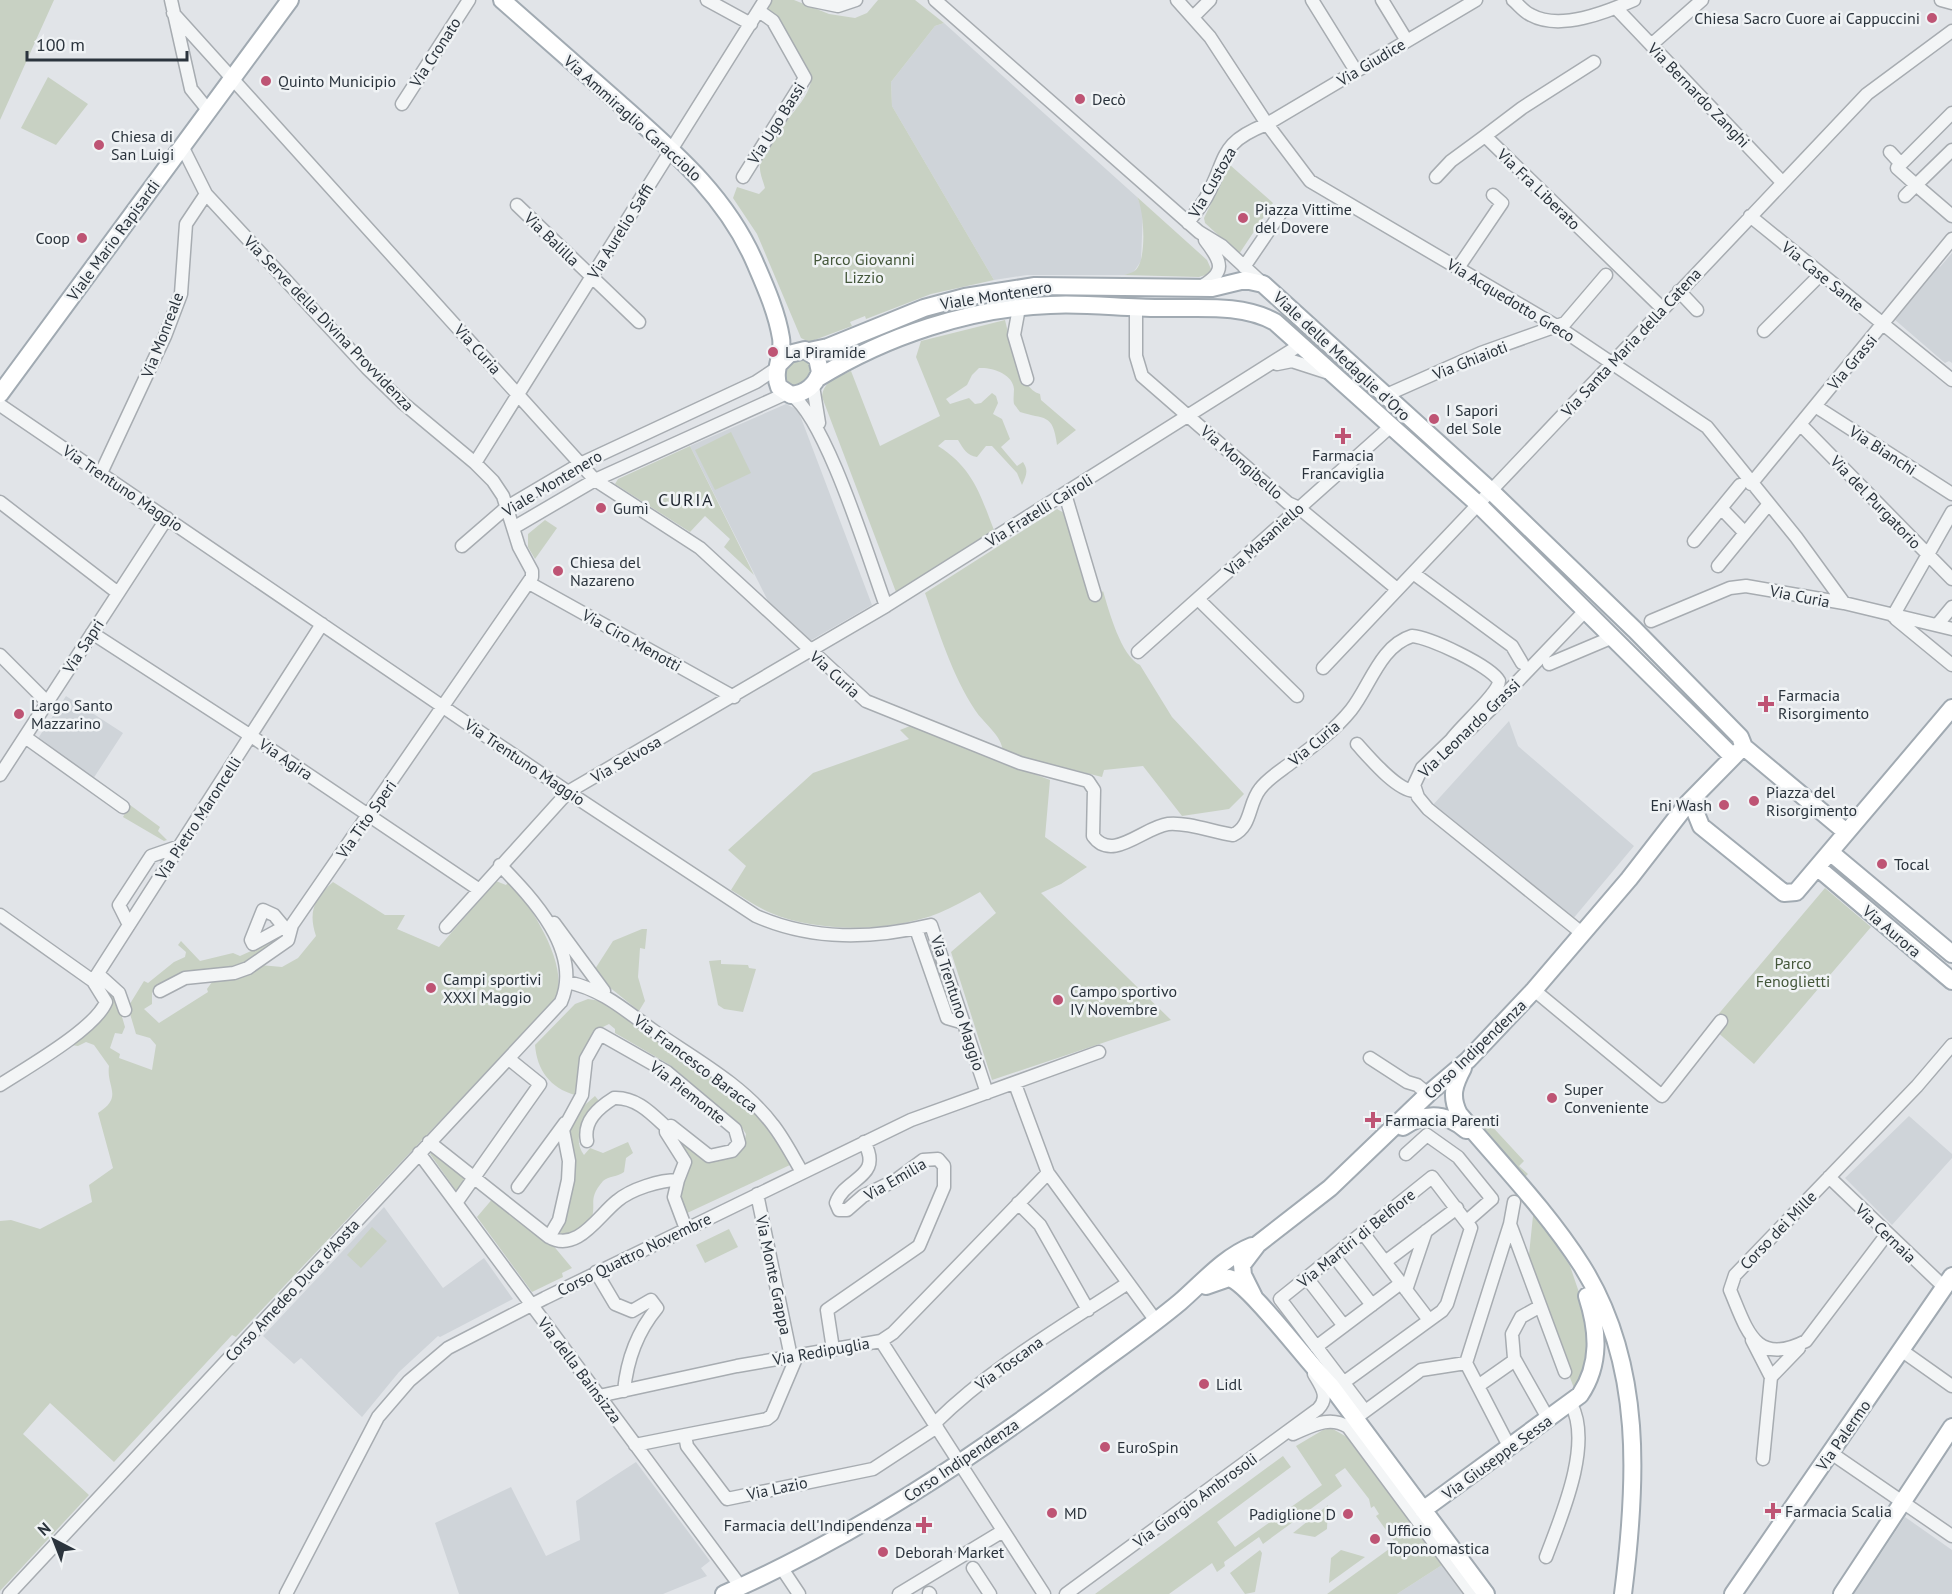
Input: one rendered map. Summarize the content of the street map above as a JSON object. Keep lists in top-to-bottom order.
{
  "streets": {
    "main road": [
      "Via Ammiraglio Caracciolo",
      "Viale Mario Rapisardi",
      "Viale Montenero",
      "Viale delle Medaglie d'Oro",
      "Via Aurora",
      "Corso Indipendenza",
      "Via Palermo",
      "Via Giuseppe Sessa"
    ],
    "street": [
      "Via Cronato",
      "Via Giudice",
      "Via Bernardo Zanghi",
      "Via Ugo Bassi",
      "Via Custoza",
      "Via Fra Liberato",
      "Via Aurelio Saffi",
      "Via Balilla",
      "Via Case Sante",
      "Via Acquedotto Greco",
      "Via Serve della Divina Provvidenza",
      "Via Monreale",
      "Via Santa Maria della Catena",
      "Via Curia",
      "Via Ghiaioti",
      "Via Grassi",
      "Via Bianchi",
      "Via Mongibello",
      "Via Trentuno Maggio",
      "Via del Purgatorio",
      "Via Fratelli Cairoli",
      "Via Masaniello",
      "Via Ciro Menotti",
      "Via Sapri",
      "Via Leonardo Grassi",
      "Via Agira",
      "Via Selvosa",
      "Via Pietro Maroncelli",
      "Via Tito Speri",
      "Via Francesco Baracca",
      "Via Piemonte",
      "Via Emilia",
      "Corso dei Mille",
      "Via Cernaia",
      "Via Martiri di Belfiore",
      "Corso Quattro Novembre",
      "Via Monte Grappa",
      "Corso Amedeo Duca d'Aosta",
      "Via Redipuglia",
      "Via Toscana",
      "Via della Bainsizza",
      "Via Lazio",
      "Via Giorgio Ambrosoli"
    ]
  },
  "crossings": [
    ["Via Giudice", "Via Custoza"],
    ["Via Giudice", "Via Acquedotto Greco"],
    ["Via Bernardo Zanghi", "Via Santa Maria della Catena"],
    ["Via Ammiraglio Caracciolo", "Via Aurelio Saffi"],
    ["Via Ammiraglio Caracciolo", "Viale Montenero"],
    ["Via Ugo Bassi", "Via Aurelio Saffi"],
    ["Via Custoza", "Via Acquedotto Greco"],
    ["Via Custoza", "Viale delle Medaglie d'Oro"],
    ["Via Fra Liberato", "Via Santa Maria della Catena"],
    ["Via Aurelio Saffi", "Via Balilla"],
    ["Via Aurelio Saffi", "Via Serve della Divina Provvidenza"],
    ["Via Aurelio Saffi", "Via Curia"],
    ["Viale Mario Rapisardi", "Via Serve della Divina Provvidenza"],
    ["Viale Mario Rapisardi", "Via Curia"],
    ["Via Case Sante", "Via Santa Maria della Catena"],
    ["Via Case Sante", "Via Grassi"],
    ["Viale Montenero", "Via Serve della Divina Provvidenza"],
    ["Viale Montenero", "Via Curia"],
    ["Viale Montenero", "Viale delle Medaglie d'Oro"],
    ["Viale Montenero", "Via Mongibello"],
    ["Via Acquedotto Greco", "Via Santa Maria della Catena"],
    ["Via Acquedotto Greco", "Via Curia"],
    ["Via Acquedotto Greco", "Via Ghiaioti"],
    ["Via Acquedotto Greco", "Via Grassi"],
    ["Via Serve della Divina Provvidenza", "Via Monreale"],
    ["Via Serve della Divina Provvidenza", "Via Ciro Menotti"],
    ["Via Serve della Divina Provvidenza", "Via Tito Speri"],
    ["Via Monreale", "Via Trentuno Maggio"],
    ["Via Santa Maria della Catena", "Viale delle Medaglie d'Oro"],
    ["Via Santa Maria della Catena", "Via Mongibello"],
    ["Via Curia", "Via Fratelli Cairoli"],
    ["Via Curia", "Via Leonardo Grassi"],
    ["Via Curia", "Via Selvosa"],
    ["Viale delle Medaglie d'Oro", "Via Ghiaioti"],
    ["Viale delle Medaglie d'Oro", "Via Fratelli Cairoli"],
    ["Viale delle Medaglie d'Oro", "Via Masaniello"],
    ["Viale delle Medaglie d'Oro", "Via Leonardo Grassi"],
    ["Viale delle Medaglie d'Oro", "Corso Indipendenza"],
    ["Via Grassi", "Via Bianchi"],
    ["Via Grassi", "Via del Purgatorio"],
    ["Via Mongibello", "Via Fratelli Cairoli"],
    ["Via Mongibello", "Via Masaniello"],
    ["Via Trentuno Maggio", "Via Sapri"],
    ["Via Trentuno Maggio", "Via Selvosa"],
    ["Via Trentuno Maggio", "Via Pietro Maroncelli"],
    ["Via Trentuno Maggio", "Via Tito Speri"],
    ["Via Trentuno Maggio", "Corso Quattro Novembre"],
    ["Via Fratelli Cairoli", "Via Selvosa"],
    ["Via Ciro Menotti", "Via Selvosa"],
    ["Via Ciro Menotti", "Via Tito Speri"],
    ["Via Sapri", "Via Agira"],
    ["Via Leonardo Grassi", "Corso Indipendenza"],
    ["Via Agira", "Via Selvosa"],
    ["Via Agira", "Via Pietro Maroncelli"],
    ["Via Agira", "Via Tito Speri"],
    ["Corso Indipendenza", "Via della Bainsizza"],
    ["Via Francesco Baracca", "Corso Quattro Novembre"],
    ["Via Francesco Baracca", "Corso Amedeo Duca d'Aosta"],
    ["Via Emilia", "Corso Quattro Novembre"],
    ["Via Emilia", "Via Redipuglia"],
    ["Corso dei Mille", "Via Cernaia"],
    ["Via Cernaia", "Via Palermo"],
    ["Corso Quattro Novembre", "Via Monte Grappa"],
    ["Corso Quattro Novembre", "Via della Bainsizza"],
    ["Via Monte Grappa", "Via Redipuglia"],
    ["Corso Amedeo Duca d'Aosta", "Via della Bainsizza"],
    ["Via Redipuglia", "Via della Bainsizza"],
    ["Via Toscana", "Via Lazio"]
  ],
  "districts": ["CURIA"],
  "parks": ["Parco Giovanni Lizzio", "Parco Fenoglietti"],
  "places": {
    "other": [
      "Chiesa Sacro Cuore ai Cappuccini",
      "Quinto Municipio",
      "Decò",
      "Chiesa di San Luigi",
      "Piazza Vittime del Dovere",
      "Coop",
      "La Piramide",
      "I Sapori del Sole",
      "Gumì",
      "Chiesa del Nazareno",
      "Largo Santo Mazzarino",
      "Piazza del Risorgimento",
      "Eni Wash",
      "Tocal",
      "Campi sportivi XXXI Maggio",
      "Campo sportivo IV Novembre",
      "Super Conveniente",
      "Lidl",
      "EuroSpin",
      "MD",
      "Padiglione D",
      "Ufficio Toponomastica",
      "Deborah Market"
    ],
    "health": [
      "Farmacia Francaviglia",
      "Farmacia Risorgimento",
      "Farmacia Parenti",
      "Farmacia Scalia",
      "Farmacia dell'Indipendenza"
    ]
  },
  "scale_bar": "100 m",
  "north": "top left"
}
